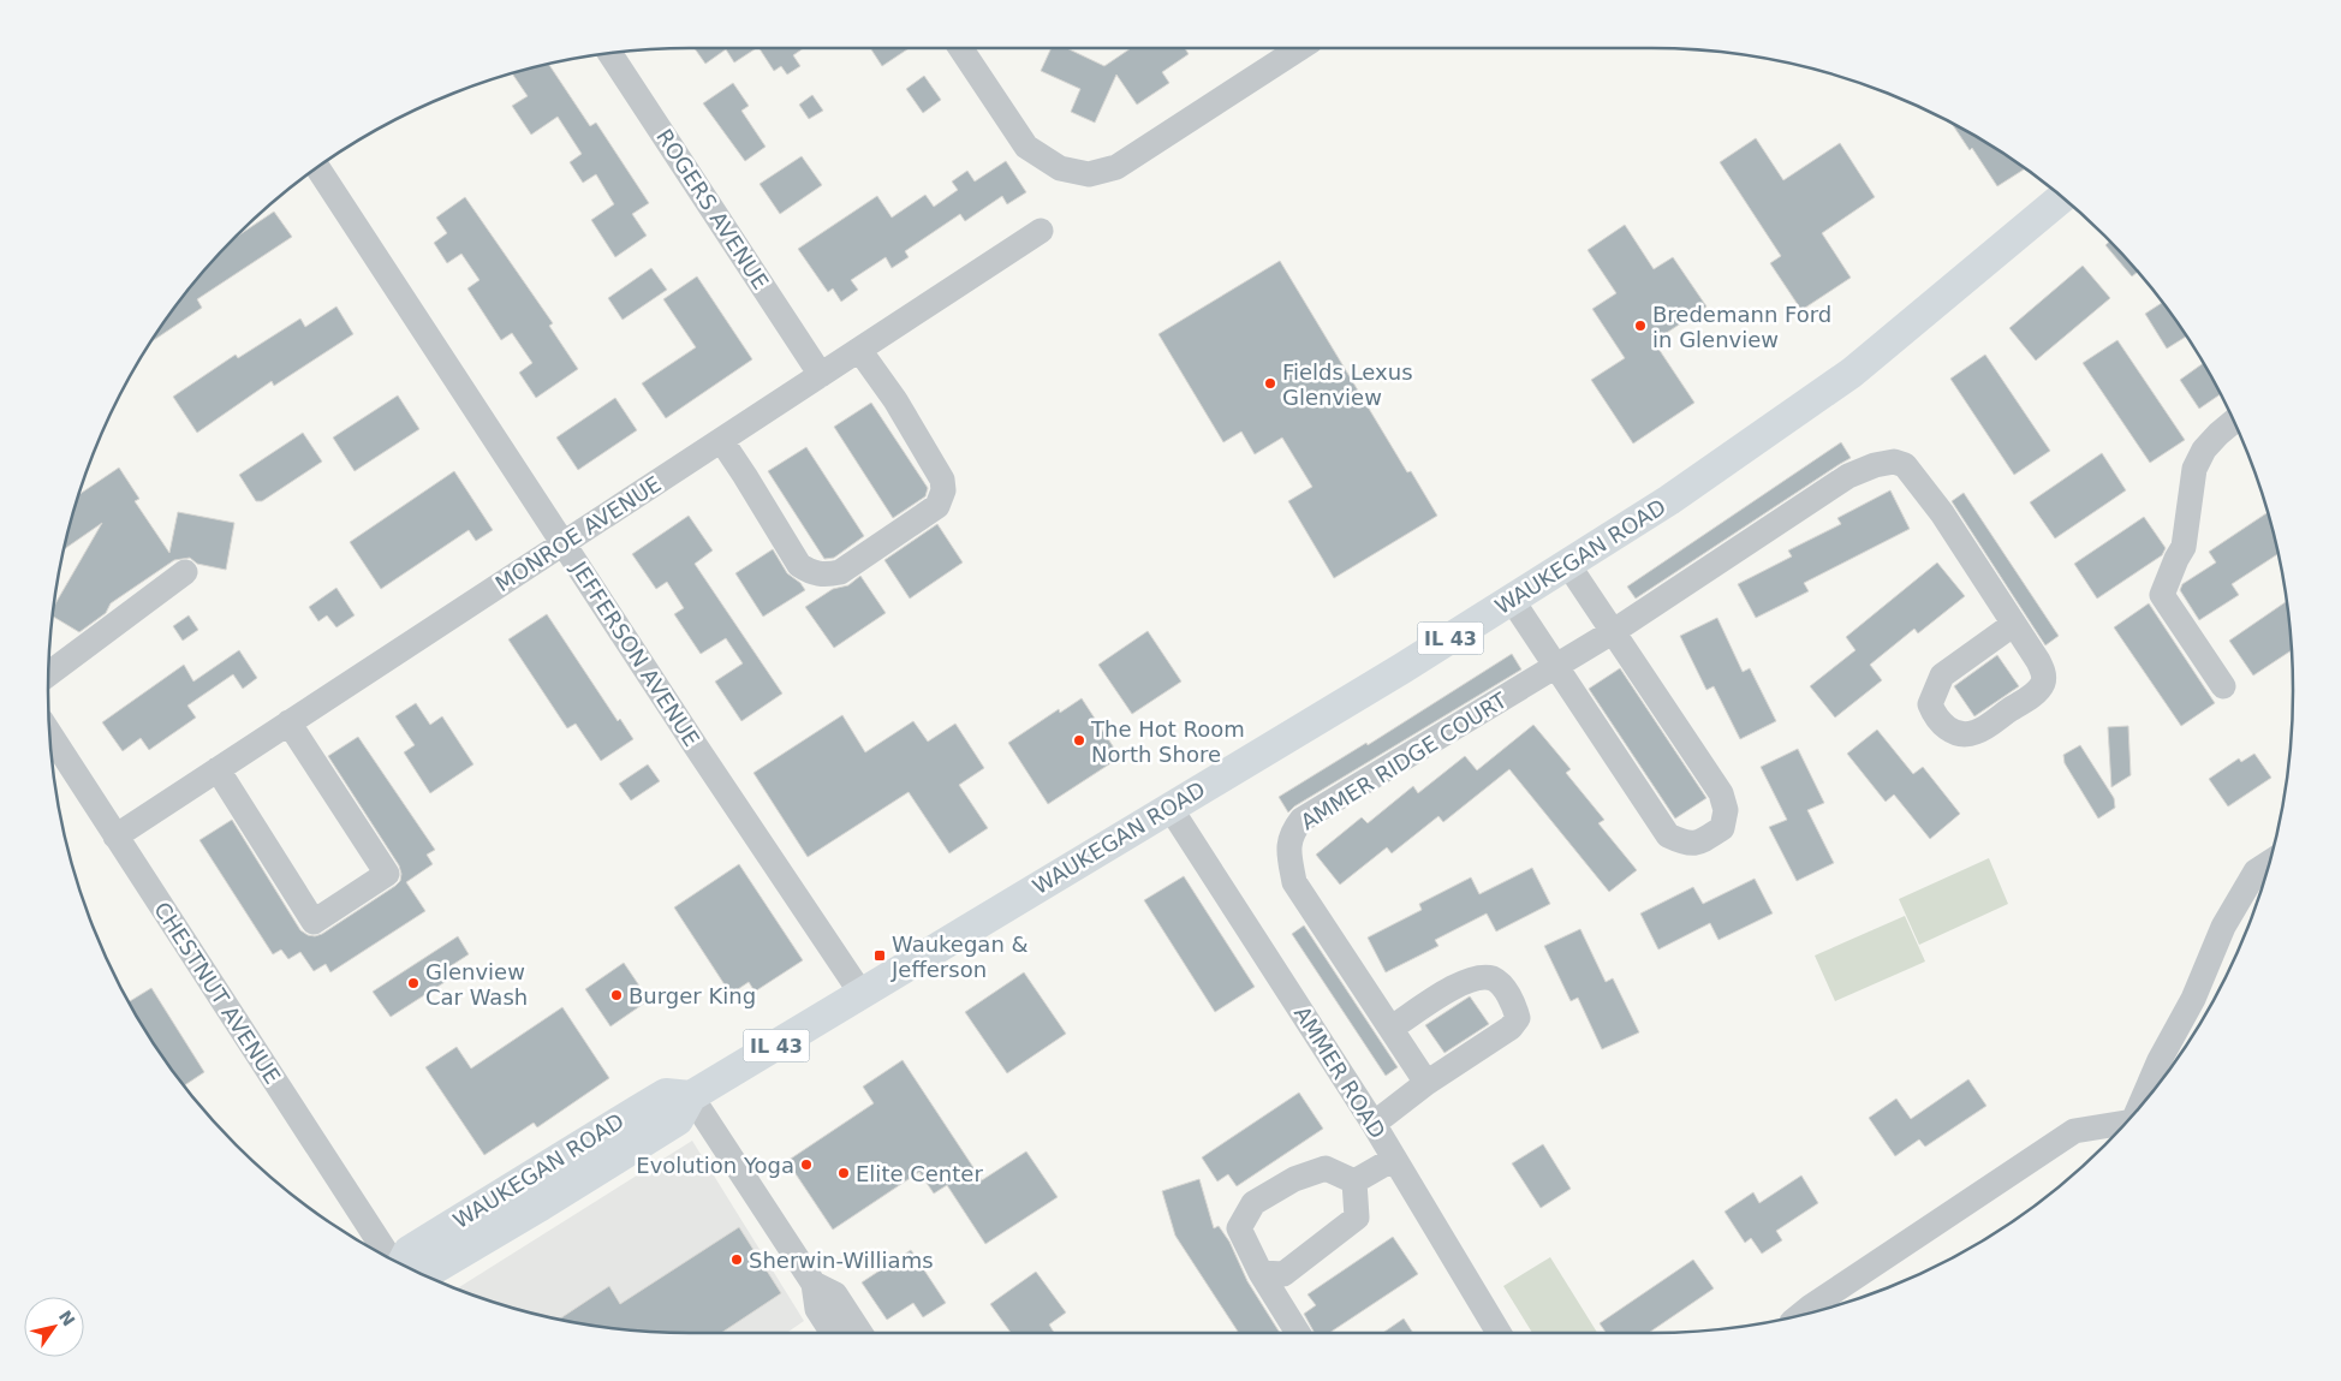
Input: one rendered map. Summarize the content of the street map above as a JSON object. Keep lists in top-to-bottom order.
{
  "streets": {
    "main road": ["WAUKEGAN ROAD", "IL 43"],
    "street": [
      "ROGERS AVENUE",
      "MONROE AVENUE",
      "JEFFERSON AVENUE",
      "AMMER RIDGE COURT",
      "CHESTNUT AVENUE",
      "AMMER ROAD"
    ]
  },
  "crossings": [
    ["ROGERS AVENUE", "MONROE AVENUE"],
    ["MONROE AVENUE", "JEFFERSON AVENUE"],
    ["MONROE AVENUE", "CHESTNUT AVENUE"],
    ["WAUKEGAN ROAD", "JEFFERSON AVENUE"],
    ["WAUKEGAN ROAD", "AMMER ROAD"]
  ],
  "places": {
    "other": [
      "Bredemann Ford in Glenview",
      "Fields Lexus Glenview",
      "The Hot Room North Shore",
      "Glenview Car Wash",
      "Burger King",
      "Evolution Yoga",
      "Elite Center",
      "Sherwin-Williams"
    ],
    "transit": ["Waukegan & Jefferson"]
  },
  "north": "top right"
}
